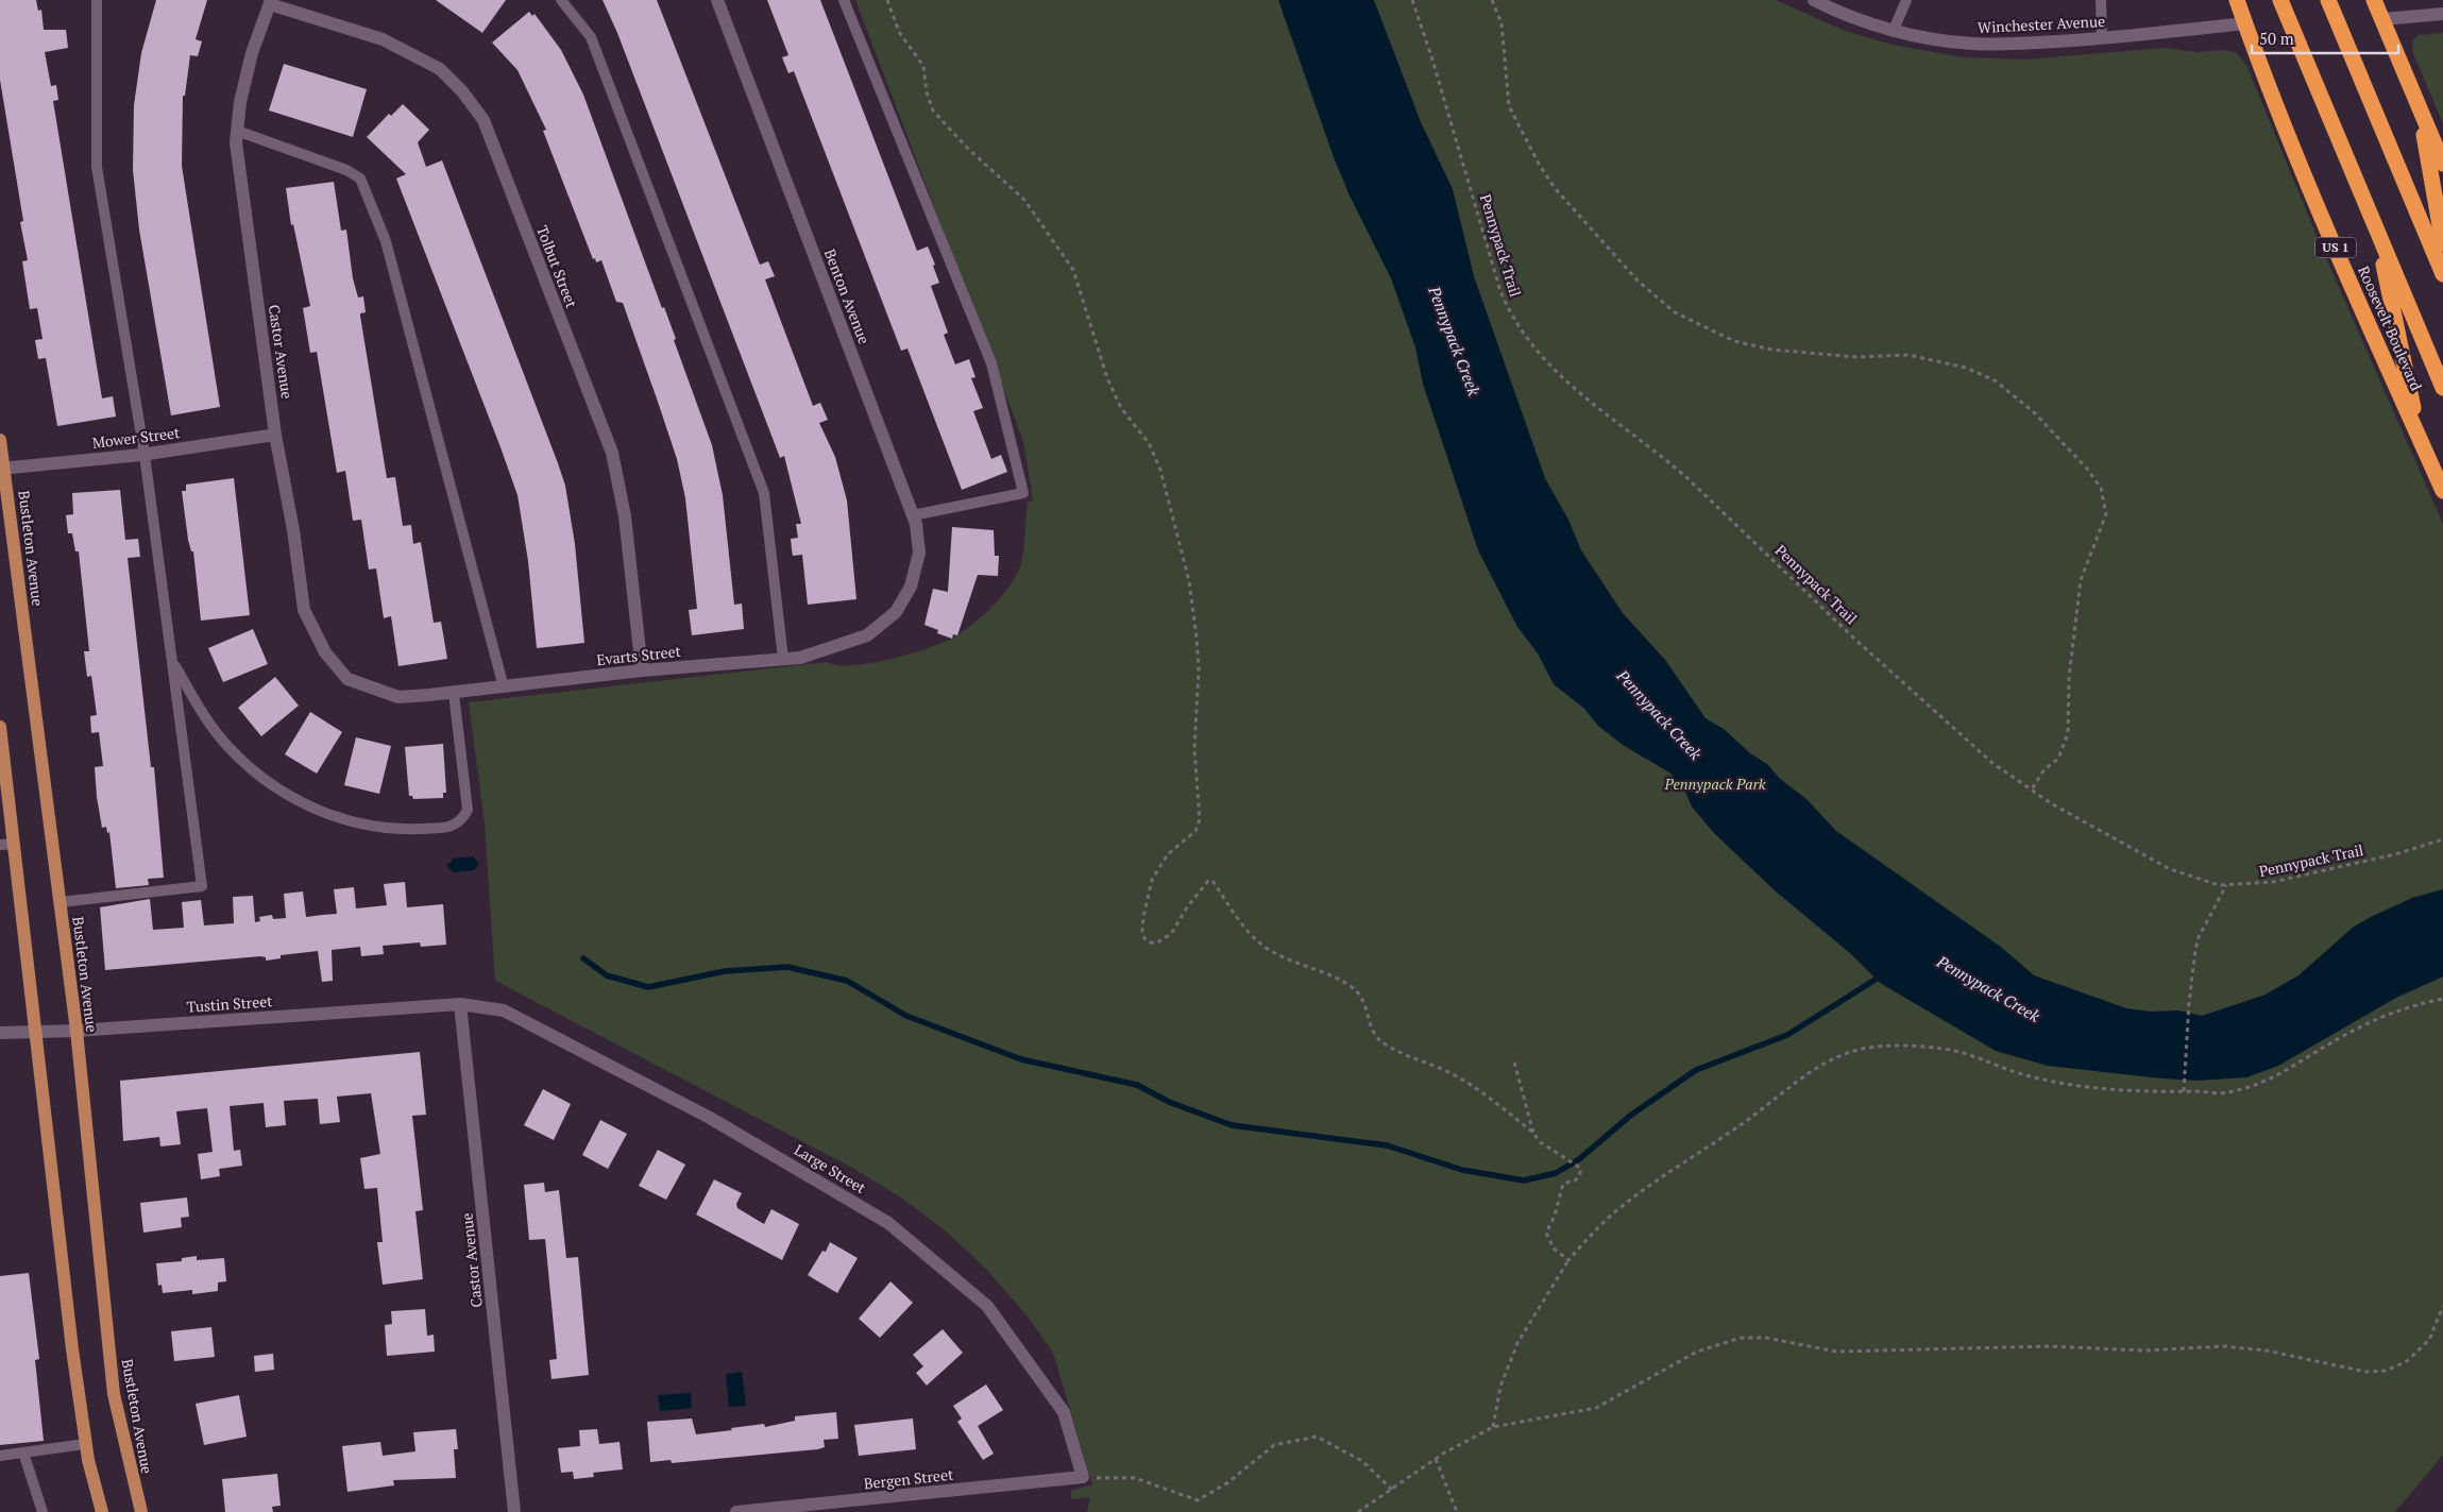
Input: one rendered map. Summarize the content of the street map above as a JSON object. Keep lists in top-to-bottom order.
{
  "streets": {
    "highway": ["US 1", "Roosevelt Boulevard"],
    "main road": ["Bustleton Avenue"],
    "street": [
      "Winchester Avenue",
      "Tolbut Street",
      "Benton Avenue",
      "Castor Avenue",
      "Mower Street",
      "Evarts Street",
      "Tustin Street",
      "Large Street",
      "Bergen Street"
    ],
    "path": ["Pennypack Trail"]
  },
  "crossings": [
    ["Winchester Avenue", "Roosevelt Boulevard"],
    ["Tolbut Street", "Castor Avenue"],
    ["Tolbut Street", "Evarts Street"],
    ["Benton Avenue", "Evarts Street"],
    ["Castor Avenue", "Mower Street"],
    ["Castor Avenue", "Evarts Street"],
    ["Castor Avenue", "Tustin Street"],
    ["Castor Avenue", "Large Street"],
    ["Mower Street", "Bustleton Avenue"],
    ["Bustleton Avenue", "Tustin Street"],
    ["Tustin Street", "Large Street"],
    ["Large Street", "Bergen Street"]
  ],
  "water": ["Pennypack Creek"],
  "parks": ["Pennypack Park"],
  "scale_bar": "50 m"
}
